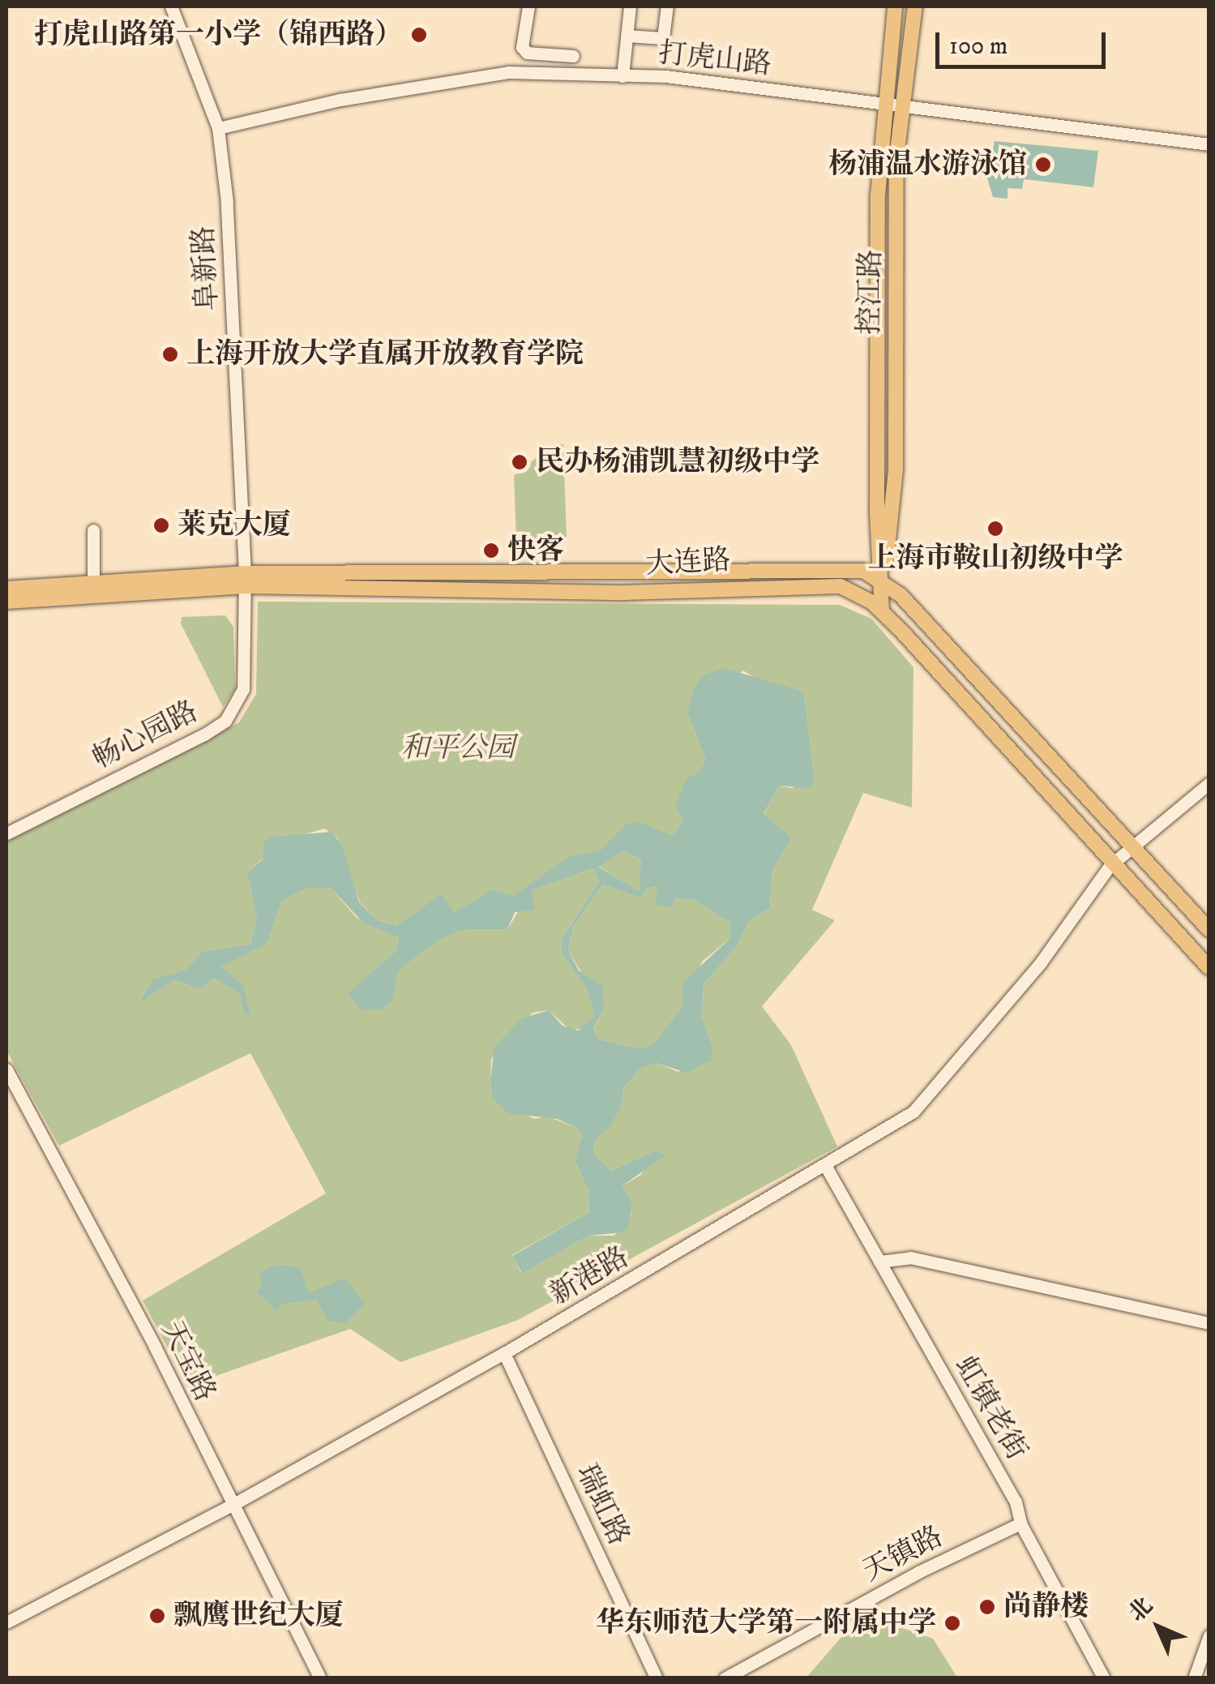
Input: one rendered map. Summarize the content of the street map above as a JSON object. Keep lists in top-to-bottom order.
{
  "streets": {
    "main road": ["控江路", "大连路"],
    "street": [
      "打虎山路",
      "阜新路",
      "畅心园路",
      "新港路",
      "天宝路",
      "虹镇老街",
      "瑞虹路",
      "天镇路"
    ]
  },
  "crossings": [
    ["打虎山路", "阜新路"],
    ["打虎山路", "控江路"],
    ["阜新路", "大连路"],
    ["阜新路", "畅心园路"],
    ["控江路", "大连路"],
    ["大连路", "畅心园路"],
    ["大连路", "新港路"],
    ["新港路", "天宝路"],
    ["新港路", "虹镇老街"],
    ["新港路", "瑞虹路"],
    ["虹镇老街", "天镇路"]
  ],
  "parks": ["和平公园"],
  "places": [
    "打虎山路第一小学（锦西路）",
    "杨浦温水游泳馆",
    "上海开放大学直属开放教育学院",
    "民办杨浦凯慧初级中学",
    "莱克大厦",
    "上海市鞍山初级中学",
    "快客",
    "尚静楼",
    "飘鹰世纪大厦",
    "华东师范大学第一附属中学"
  ],
  "scale_bar": "100 m",
  "north": "top left"
}
